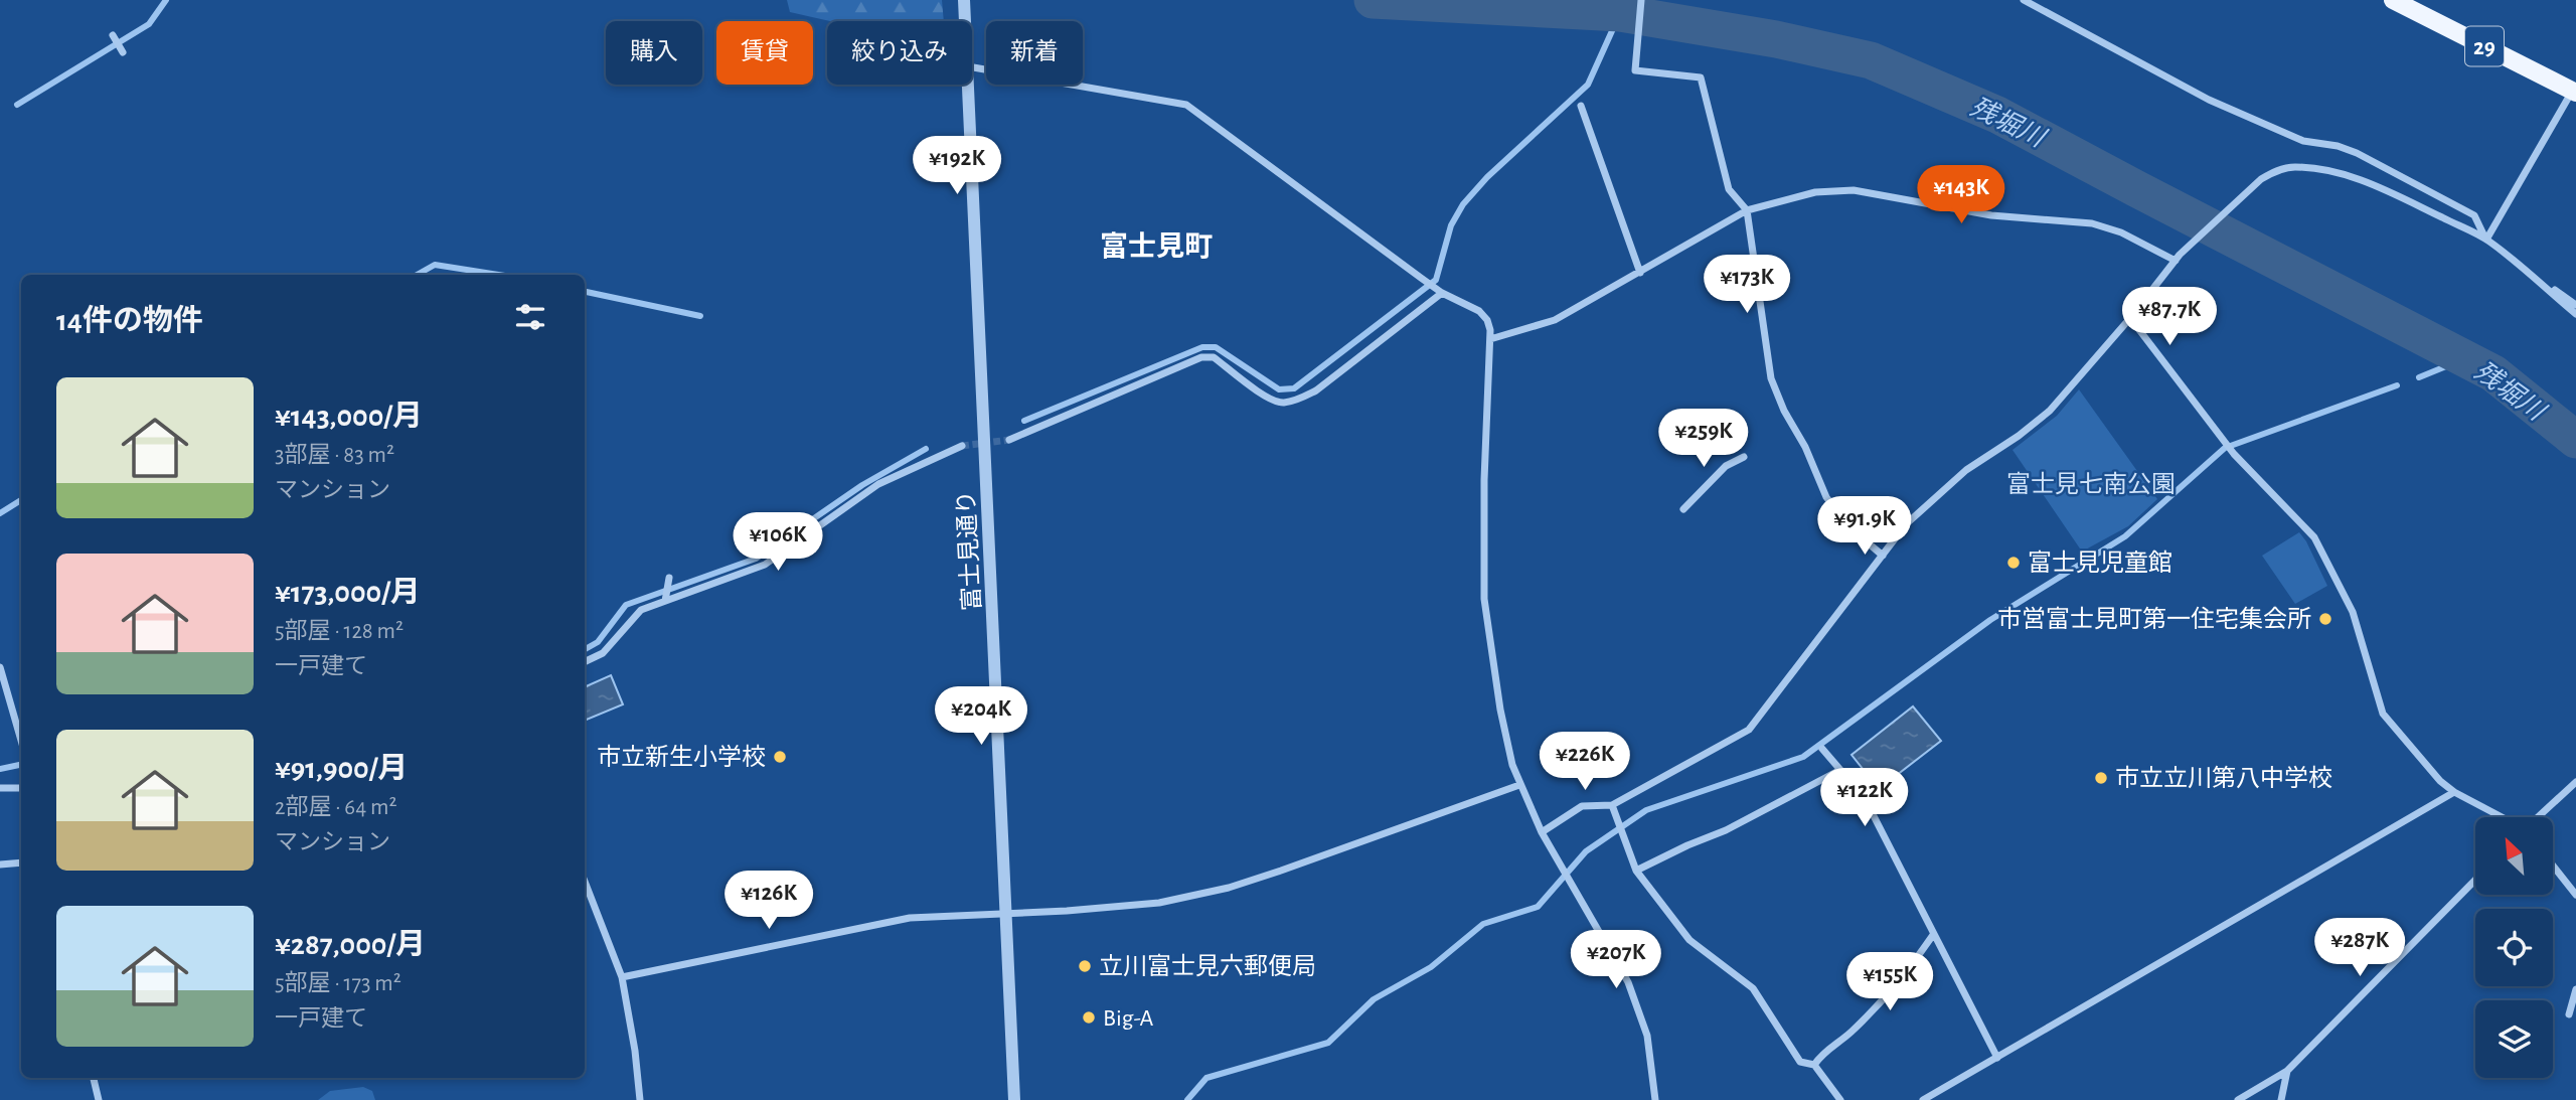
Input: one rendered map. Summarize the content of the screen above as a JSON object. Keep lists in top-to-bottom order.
{
  "streets": {
    "main road": ["29"],
    "street": ["富士見通り"]
  },
  "districts": ["富士見町"],
  "water": ["残堀川"],
  "parks": ["富士見七南公園"],
  "places": [
    "富士見児童館",
    "市営富士見町第一住宅集会所",
    "市立新生小学校",
    "市立立川第八中学校",
    "立川富士見六郵便局",
    "Big-A"
  ],
  "north": "top left",
  "page": {
    "chip": [
      "購入",
      "賃貸",
      "絞り込み",
      "新着"
    ],
    "price": [
      "¥192K",
      "¥143K",
      "¥173K",
      "¥87.7K",
      "¥259K",
      "¥91.9K",
      "¥106K",
      "¥204K",
      "¥226K",
      "¥122K",
      "¥126K",
      "¥287K",
      "¥207K",
      "¥155K"
    ],
    "heading": "14件の物件",
    "list": [
      {
        "name": "¥143,000/月",
        "note": "3部屋 · 83 m² · マンション"
      },
      {
        "name": "¥173,000/月",
        "note": "5部屋 · 128 m² · 一戸建て"
      },
      {
        "name": "¥91,900/月",
        "note": "2部屋 · 64 m² · マンション"
      },
      {
        "name": "¥287,000/月",
        "note": "5部屋 · 173 m² · 一戸建て"
      }
    ]
  }
}
